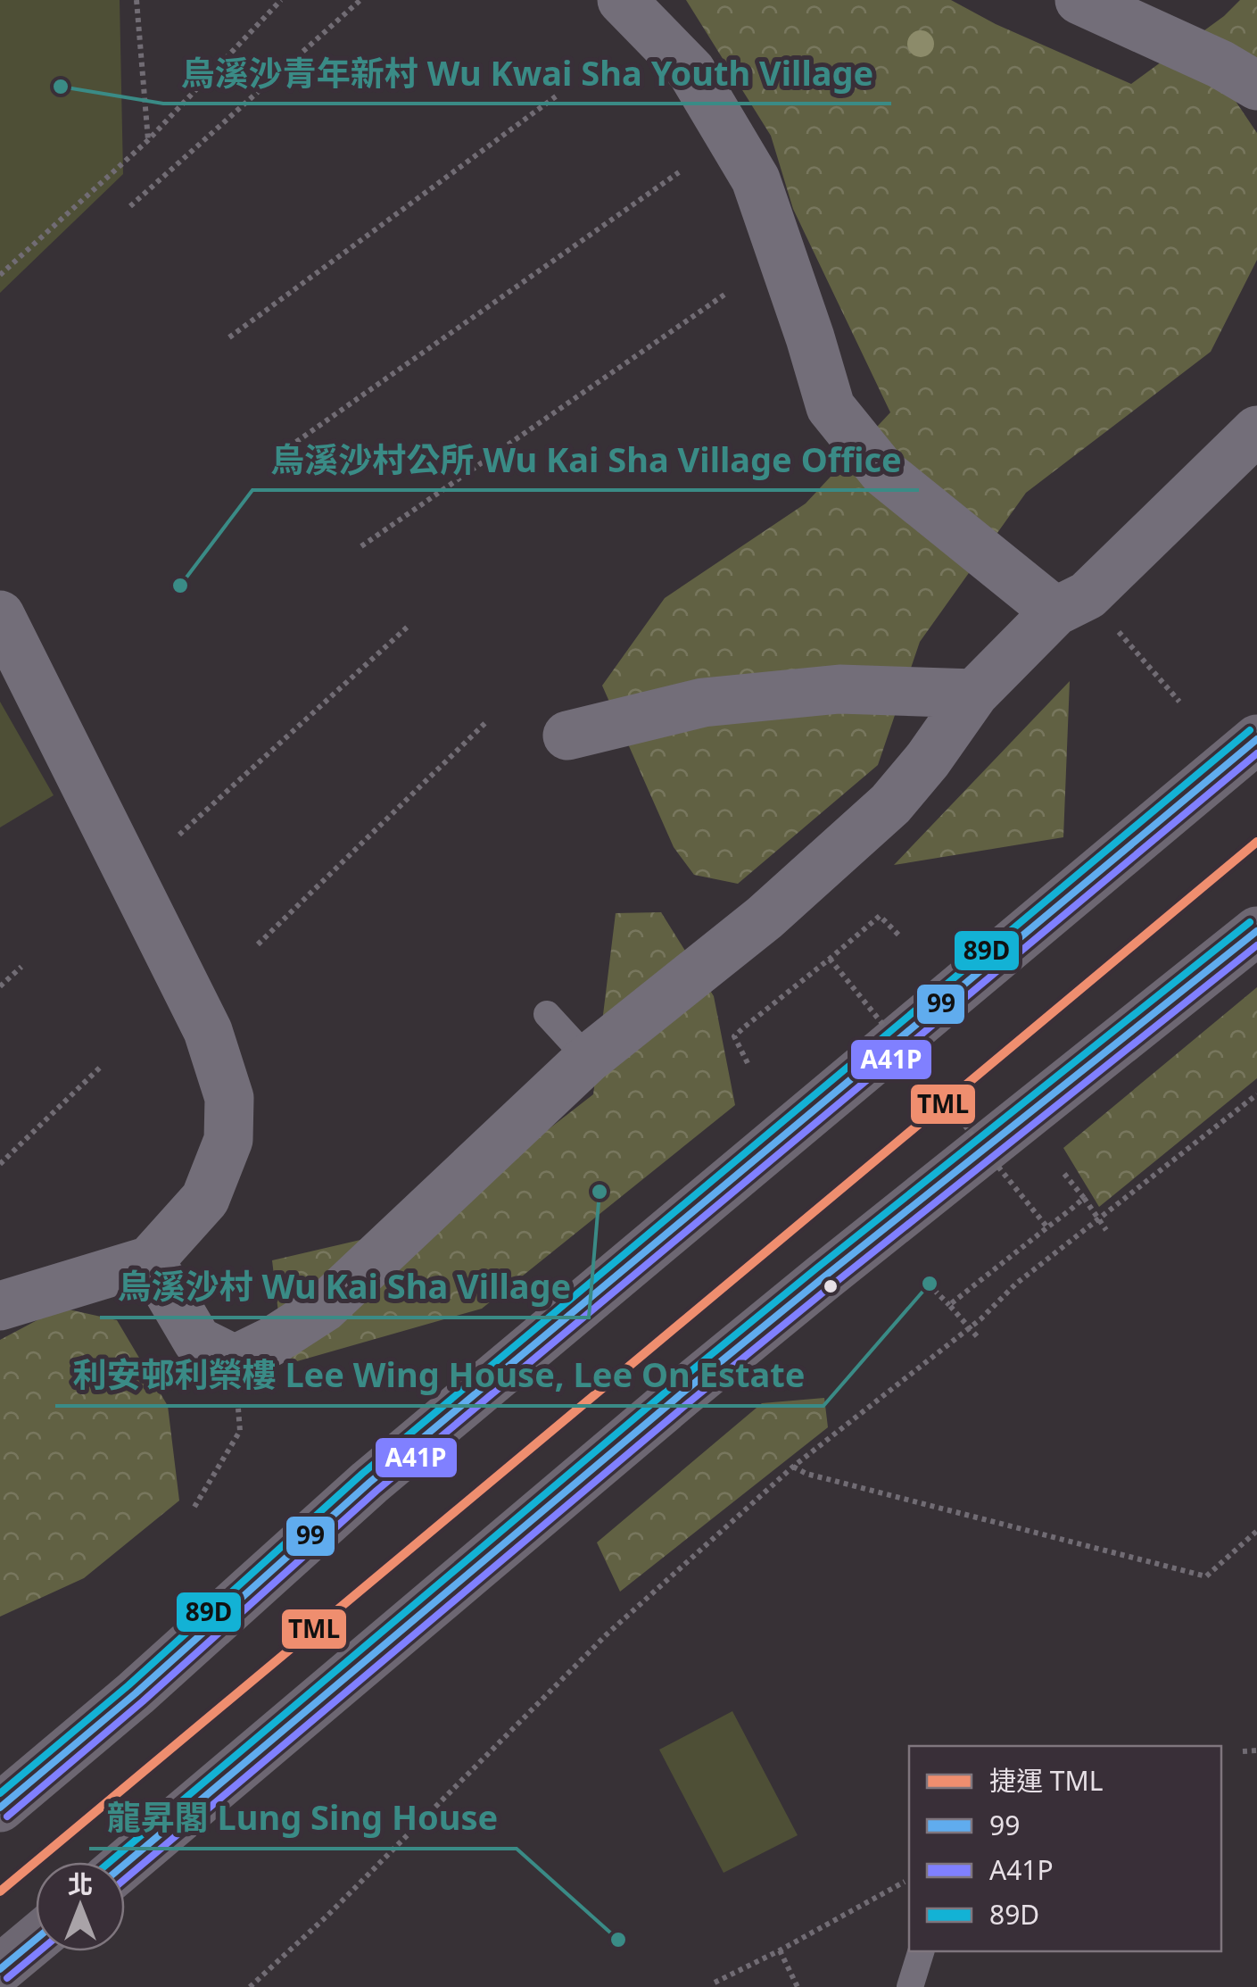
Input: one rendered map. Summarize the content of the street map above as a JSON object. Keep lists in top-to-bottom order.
{
  "places": [
    "烏溪沙青年新村 Wu Kwai Sha Youth Village",
    "烏溪沙村公所 Wu Kai Sha Village Office",
    "烏溪沙村 Wu Kai Sha Village",
    "利安邨利榮樓 Lee Wing House, Lee On Estate",
    "龍昇閣 Lung Sing House"
  ],
  "lines": [
    "transit line 89D",
    "transit line 99",
    "transit line A41P",
    "metro line TML"
  ],
  "legend": [
    "捷運 TML",
    "99",
    "A41P",
    "89D"
  ],
  "north": "top"
}
